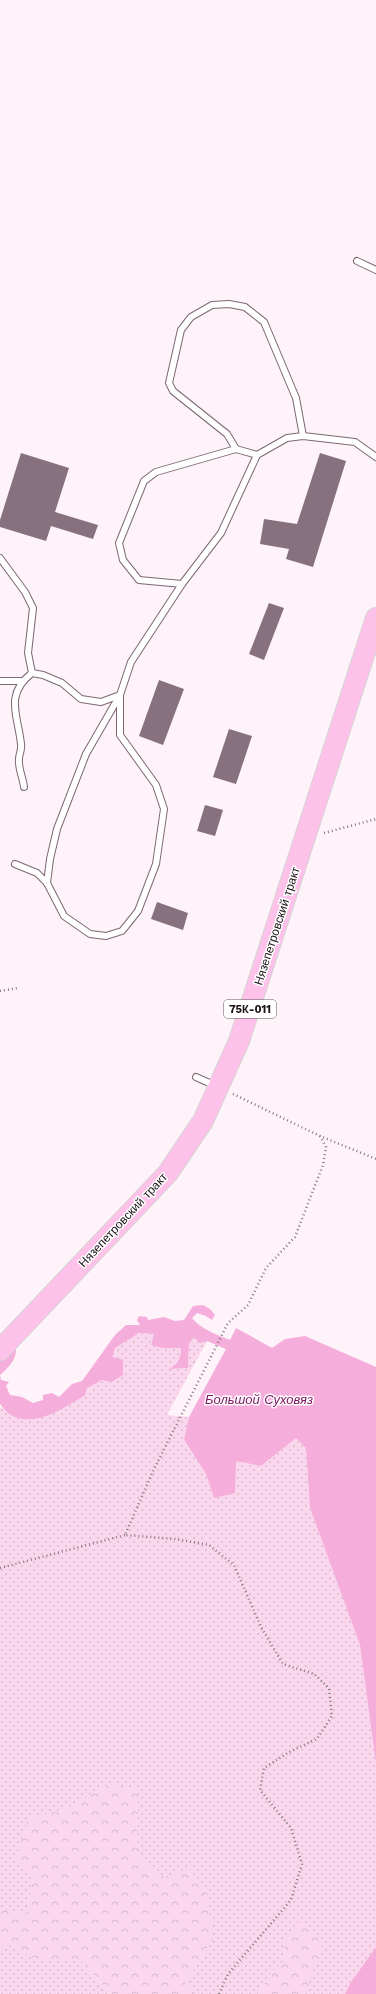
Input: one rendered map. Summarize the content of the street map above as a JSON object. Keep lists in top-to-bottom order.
{
  "streets": {
    "main road": ["Нязепетровский тракт", "75К-011"]
  },
  "water": ["Большой Суховяз"]
}
